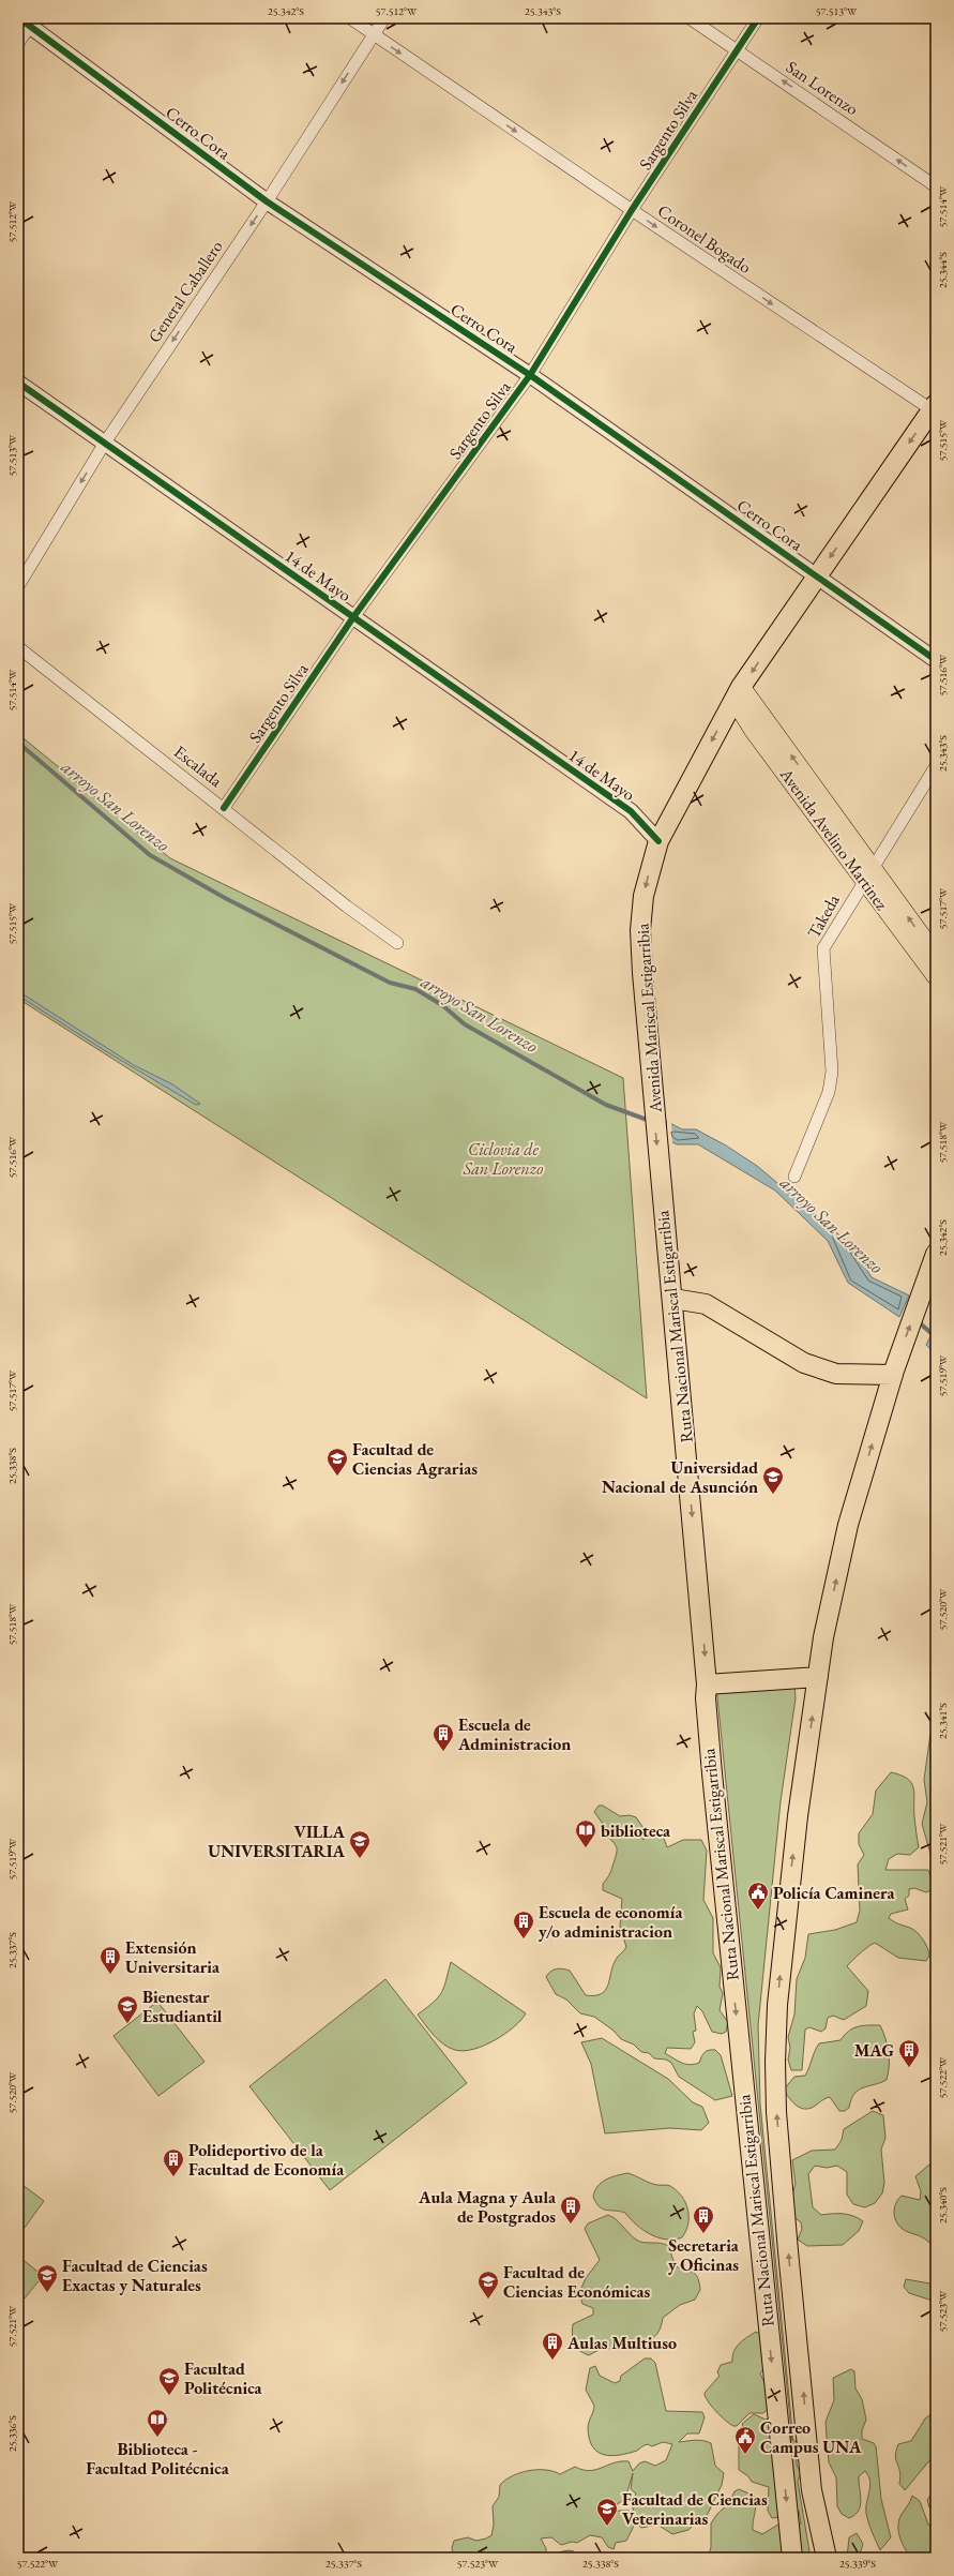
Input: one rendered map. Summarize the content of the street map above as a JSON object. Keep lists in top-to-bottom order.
{
  "streets": {
    "highway": ["Avenida Mariscal Estigarribia", "Ruta Nacional Mariscal Estigarribia"],
    "main road": ["Avenida Avelino Martinez"],
    "street": [
      "San Lorenzo",
      "Sargento Silva",
      "Cerro Cora",
      "Coronel Bogado",
      "General Caballero",
      "14 de Mayo",
      "Escalada",
      "Takeda"
    ]
  },
  "crossings": [
    ["San Lorenzo", "Sargento Silva"],
    ["Sargento Silva", "Cerro Cora"],
    ["Sargento Silva", "Coronel Bogado"],
    ["Sargento Silva", "14 de Mayo"],
    ["Sargento Silva", "Escalada"],
    ["Cerro Cora", "General Caballero"],
    ["Coronel Bogado", "General Caballero"],
    ["General Caballero", "14 de Mayo"],
    ["14 de Mayo", "Avenida Mariscal Estigarribia"],
    ["Avenida Avelino Martinez", "Takeda"],
    ["Avenida Avelino Martinez", "Avenida Mariscal Estigarribia"],
    ["Avenida Mariscal Estigarribia", "Ruta Nacional Mariscal Estigarribia"]
  ],
  "one_way": [
    "San Lorenzo",
    "Coronel Bogado",
    "General Caballero",
    "Avenida Mariscal Estigarribia"
  ],
  "water": ["arroyo San Lorenzo"],
  "parks": ["Ciclovia de San Lorenzo"],
  "places": {
    "school or university": [
      "Facultad de Ciencias Agrarias",
      "Universidad Nacional de Asunción",
      "VILLA UNIVERSITARIA",
      "Bienestar Estudiantil",
      "Facultad de Ciencias Exactas y Naturales",
      "Facultad de Ciencias Económicas",
      "Facultad Politécnica",
      "Facultad de Ciencias Veterinarias"
    ],
    "building": [
      "Escuela de Administracion",
      "Escuela de economía y/o administracion",
      "Extensión Universitaria",
      "MAG",
      "Polideportivo de la Facultad de Economía",
      "Aula Magna y Aula de Postgrados",
      "Secretaria y Oficinas",
      "Aulas Multiuso"
    ],
    "library": ["biblioteca", "Biblioteca - Facultad Politécnica"],
    "public building": ["Policía Caminera", "Correo Campus UNA"]
  },
  "coordinates": [
    "25.342°S",
    "57.512°W",
    "25.343°S",
    "57.513°W",
    "57.514°W",
    "25.344°S",
    "57.515°W",
    "57.516°W",
    "57.517°W",
    "57.518°W",
    "57.519°W",
    "25.338°S",
    "57.520°W",
    "25.341°S",
    "57.521°W",
    "25.337°S",
    "57.522°W",
    "25.340°S",
    "57.523°W",
    "25.336°S",
    "25.339°S"
  ]
}
